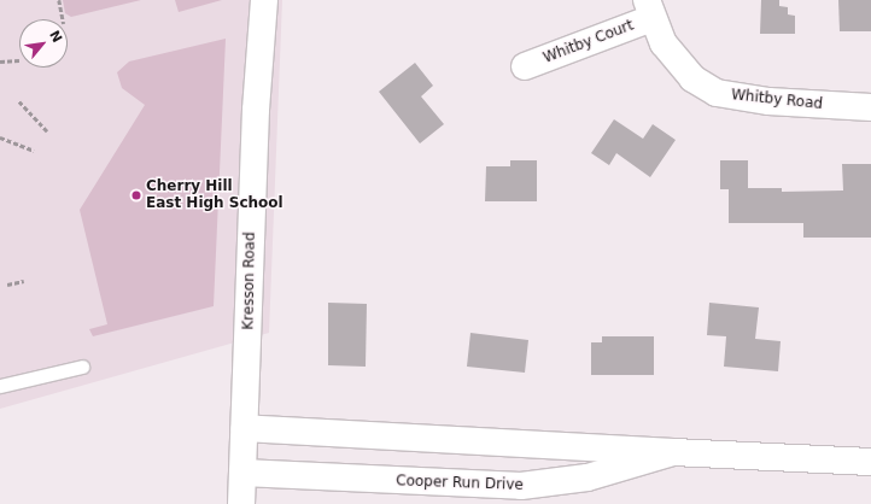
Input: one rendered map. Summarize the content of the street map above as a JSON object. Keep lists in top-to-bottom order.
{
  "streets": {
    "street": [
      "Whitby Court",
      "Whitby Road",
      "Kresson Road",
      "Cooper Run Drive"
    ]
  },
  "crossings": [
    ["Whitby Court", "Whitby Road"],
    ["Kresson Road", "Cooper Run Drive"]
  ],
  "places": ["Cherry Hill East High School"],
  "north": "top right"
}
